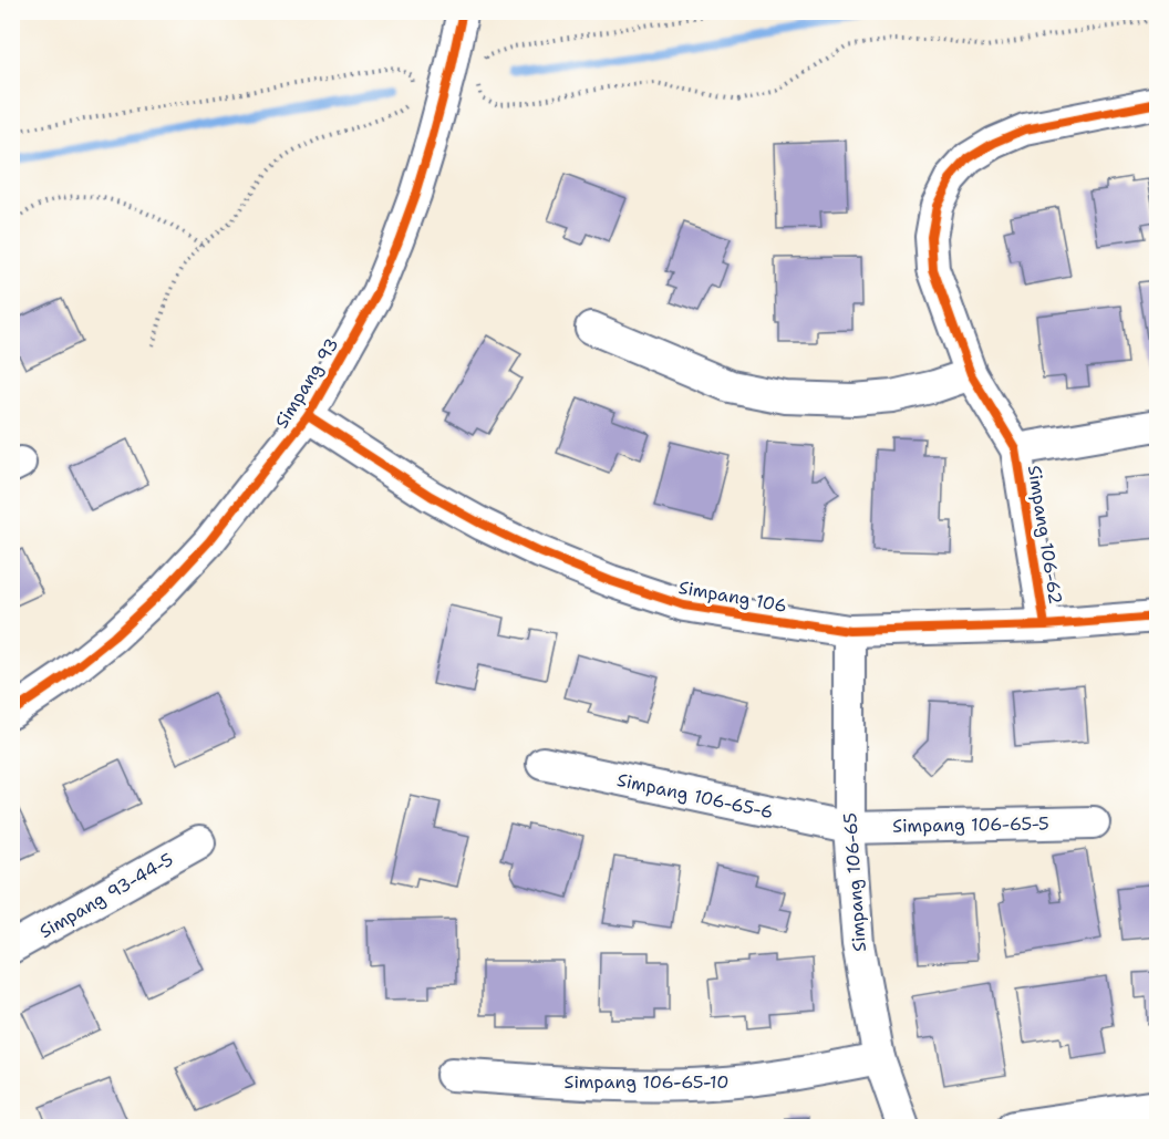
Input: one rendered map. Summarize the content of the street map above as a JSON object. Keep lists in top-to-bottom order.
{
  "streets": {
    "street": [
      "Simpang 93",
      "Simpang 106-62",
      "Simpang 106",
      "Simpang 106-65-6",
      "Simpang 106-65-5",
      "Simpang 106-65",
      "Simpang 93-44-5",
      "Simpang 106-65-10"
    ]
  },
  "crossings": [
    ["Simpang 93", "Simpang 106"],
    ["Simpang 106-62", "Simpang 106"],
    ["Simpang 106", "Simpang 106-65"],
    ["Simpang 106-65-6", "Simpang 106-65-5"],
    ["Simpang 106-65-6", "Simpang 106-65"],
    ["Simpang 106-65-5", "Simpang 106-65"],
    ["Simpang 106-65", "Simpang 106-65-10"]
  ]
}
